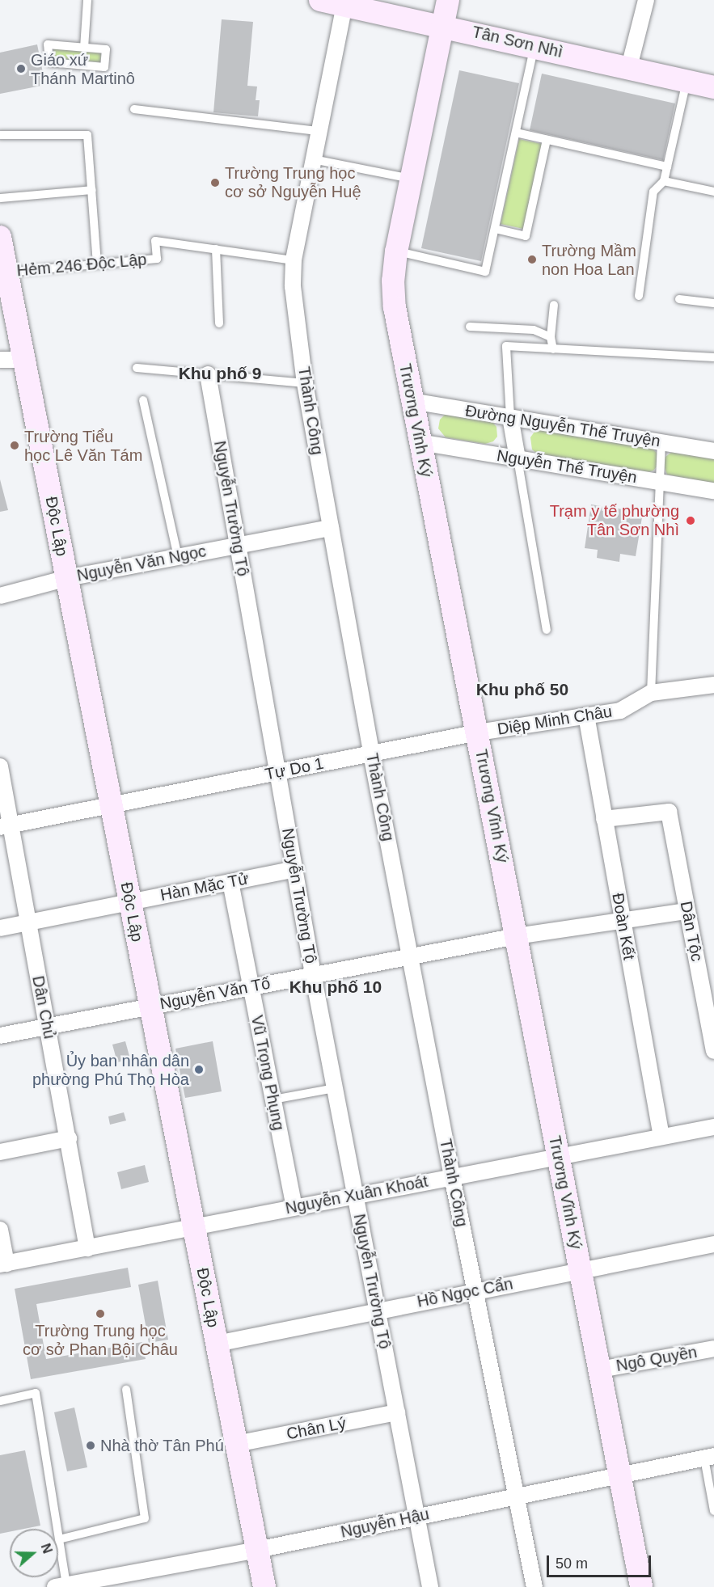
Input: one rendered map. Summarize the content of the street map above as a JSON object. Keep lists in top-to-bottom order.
{
  "streets": {
    "street": [
      "Tân Sơn Nhì",
      "Thành Công",
      "Trương Vĩnh Ký",
      "Đường Nguyễn Thế Truyện",
      "Nguyễn Thế Truyện",
      "Nguyễn Trường Tộ",
      "Độc Lập",
      "Nguyễn Văn Ngọc",
      "Diệp Minh Châu",
      "Tự Do 1",
      "Hàn Mặc Tử",
      "Đoàn Kết",
      "Dân Tộc",
      "Nguyễn Văn Tố",
      "Dân Chủ",
      "Vũ Trọng Phụng",
      "Nguyễn Xuân Khoát",
      "Hồ Ngọc Cẩn",
      "Ngô Quyền",
      "Chân Lý",
      "Nguyễn Hậu"
    ],
    "lane": ["Hẻm 246 Độc Lập"]
  },
  "crossings": [
    ["Tân Sơn Nhì", "Thành Công"],
    ["Tân Sơn Nhì", "Trương Vĩnh Ký"],
    ["Hẻm 246 Độc Lập", "Độc Lập"],
    ["Thành Công", "Nguyễn Văn Ngọc"],
    ["Thành Công", "Tự Do 1"],
    ["Thành Công", "Nguyễn Văn Tố"],
    ["Thành Công", "Nguyễn Xuân Khoát"],
    ["Thành Công", "Hồ Ngọc Cẩn"],
    ["Thành Công", "Nguyễn Hậu"],
    ["Trương Vĩnh Ký", "Đường Nguyễn Thế Truyện"],
    ["Trương Vĩnh Ký", "Nguyễn Thế Truyện"],
    ["Trương Vĩnh Ký", "Diệp Minh Châu"],
    ["Trương Vĩnh Ký", "Tự Do 1"],
    ["Trương Vĩnh Ký", "Nguyễn Văn Tố"],
    ["Trương Vĩnh Ký", "Nguyễn Xuân Khoát"],
    ["Trương Vĩnh Ký", "Hồ Ngọc Cẩn"],
    ["Trương Vĩnh Ký", "Ngô Quyền"],
    ["Trương Vĩnh Ký", "Nguyễn Hậu"],
    ["Nguyễn Trường Tộ", "Nguyễn Văn Ngọc"],
    ["Nguyễn Trường Tộ", "Tự Do 1"],
    ["Nguyễn Trường Tộ", "Hàn Mặc Tử"],
    ["Nguyễn Trường Tộ", "Nguyễn Văn Tố"],
    ["Nguyễn Trường Tộ", "Nguyễn Xuân Khoát"],
    ["Nguyễn Trường Tộ", "Hồ Ngọc Cẩn"],
    ["Nguyễn Trường Tộ", "Chân Lý"],
    ["Nguyễn Trường Tộ", "Nguyễn Hậu"],
    ["Độc Lập", "Nguyễn Văn Ngọc"],
    ["Độc Lập", "Tự Do 1"],
    ["Độc Lập", "Hàn Mặc Tử"],
    ["Độc Lập", "Nguyễn Văn Tố"],
    ["Độc Lập", "Nguyễn Xuân Khoát"],
    ["Độc Lập", "Hồ Ngọc Cẩn"],
    ["Độc Lập", "Chân Lý"],
    ["Độc Lập", "Nguyễn Hậu"],
    ["Diệp Minh Châu", "Tự Do 1"],
    ["Diệp Minh Châu", "Đoàn Kết"],
    ["Tự Do 1", "Dân Chủ"],
    ["Hàn Mặc Tử", "Dân Chủ"],
    ["Hàn Mặc Tử", "Vũ Trọng Phụng"],
    ["Đoàn Kết", "Dân Tộc"],
    ["Đoàn Kết", "Nguyễn Văn Tố"],
    ["Đoàn Kết", "Nguyễn Xuân Khoát"],
    ["Dân Tộc", "Nguyễn Văn Tố"],
    ["Nguyễn Văn Tố", "Dân Chủ"],
    ["Nguyễn Văn Tố", "Vũ Trọng Phụng"],
    ["Dân Chủ", "Nguyễn Xuân Khoát"],
    ["Vũ Trọng Phụng", "Nguyễn Xuân Khoát"]
  ],
  "districts": ["Khu phố 9", "Khu phố 50", "Khu phố 10"],
  "places": [
    "Giáo xứ Thánh Martinô",
    "Trường Trung học cơ sở Nguyễn Huệ",
    "Trường Mầm non Hoa Lan",
    "Trường Tiểu học Lê Văn Tám",
    "Trạm y tế phường Tân Sơn Nhì",
    "Ủy ban nhân dân phường Phú Thọ Hòa",
    "Trường Trung học cơ sở Phan Bội Châu",
    "Nhà thờ Tân Phú"
  ],
  "scale_bar": "50 m",
  "north": "right"
}
